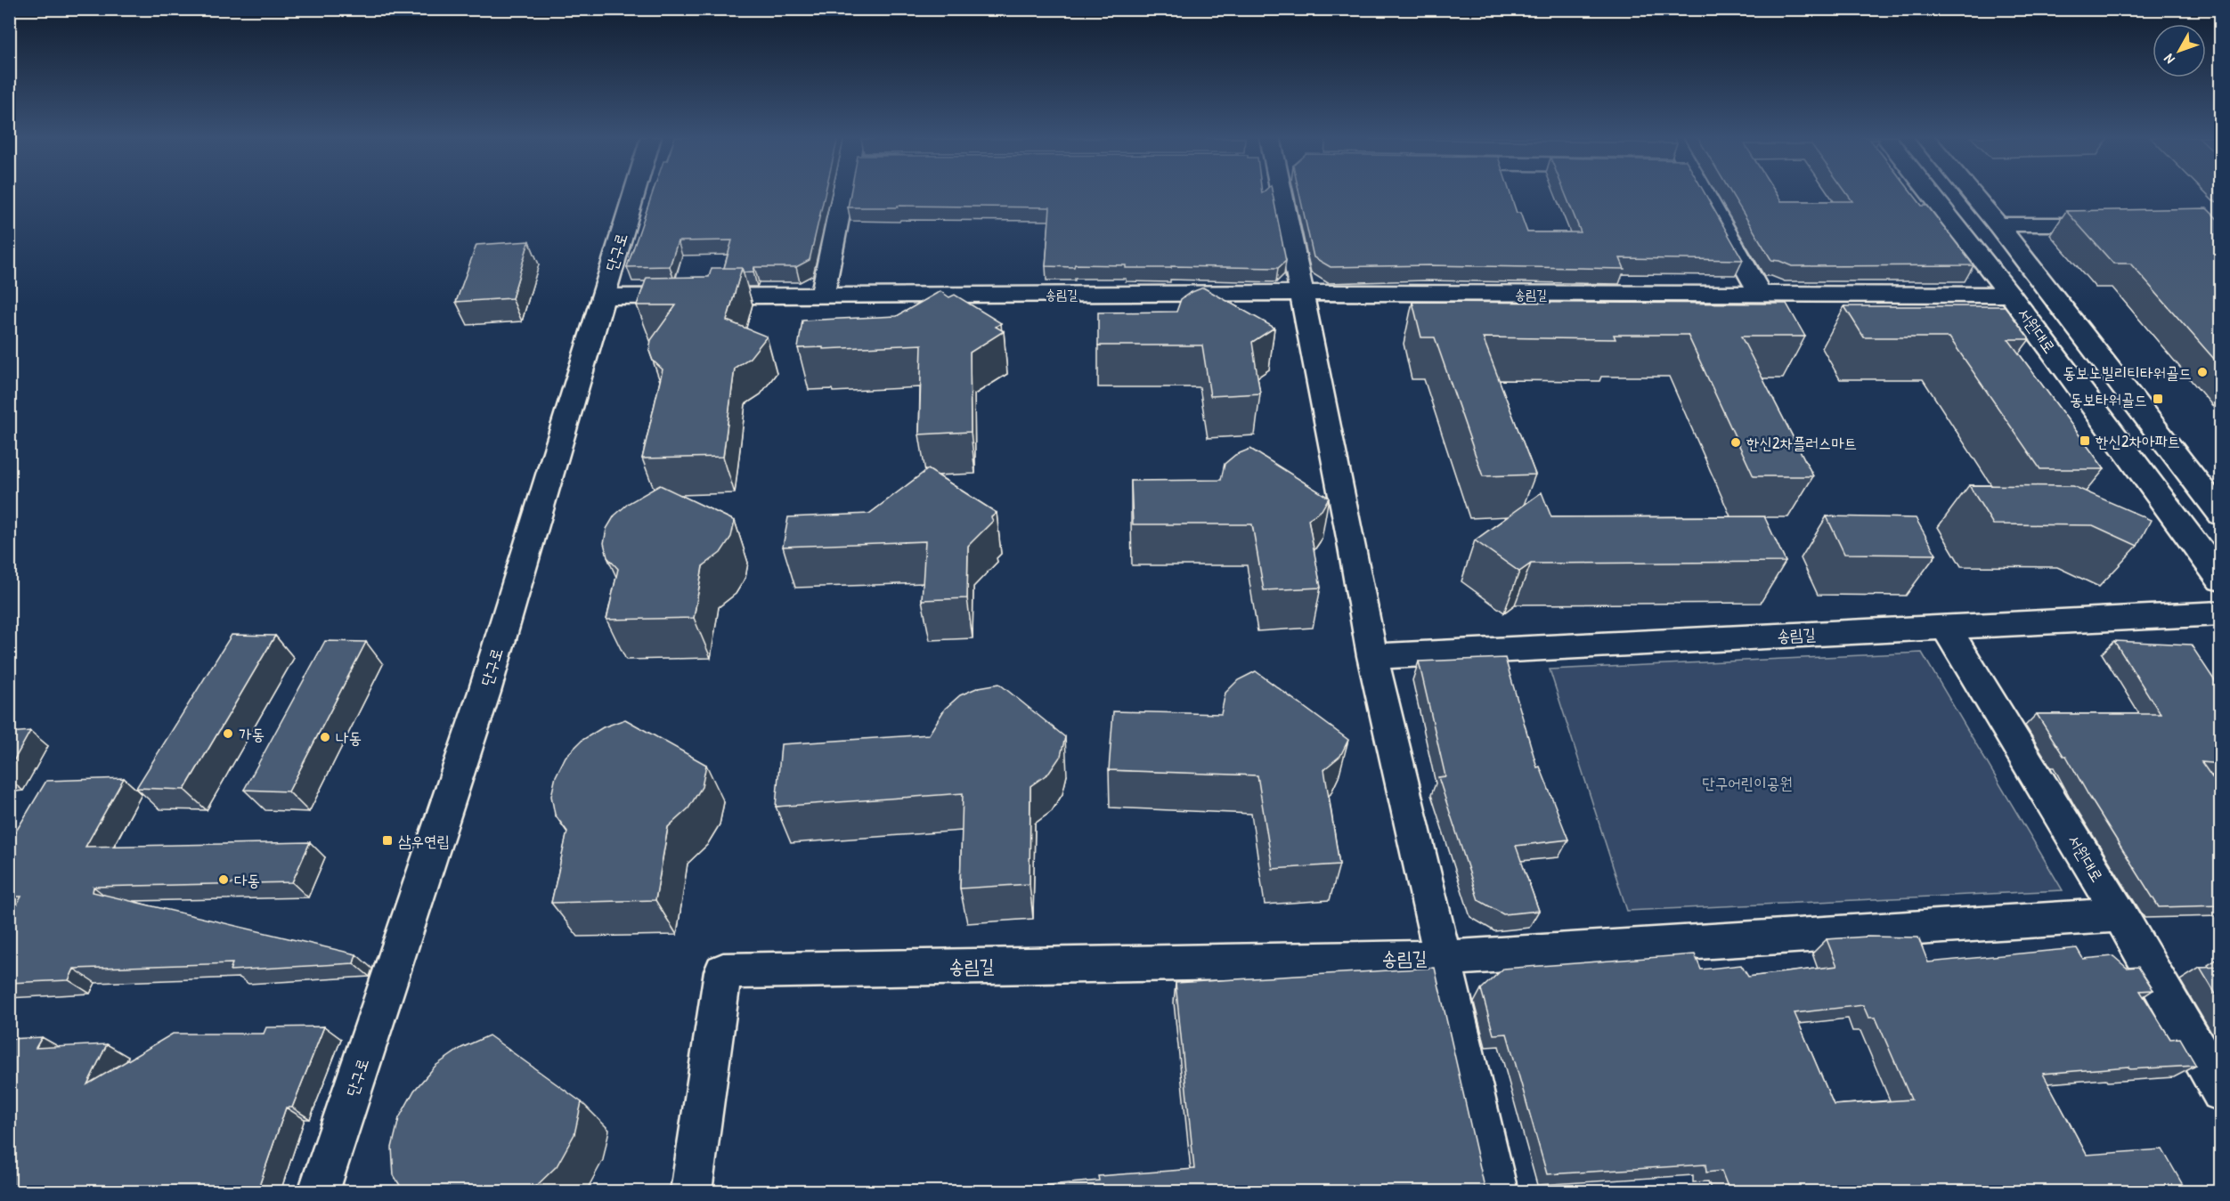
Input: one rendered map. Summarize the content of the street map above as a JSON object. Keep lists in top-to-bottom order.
{
  "streets": {
    "street": ["단구로", "송림길", "서원대로"]
  },
  "crossings": [
    ["단구로", "송림길"],
    ["송림길", "서원대로"]
  ],
  "parks": ["단구어린이공원"],
  "places": {
    "other": [
      "동보노빌리티타워골드",
      "한신2차플러스마트",
      "가동",
      "나동",
      "다동"
    ],
    "transit": ["동보타워골드", "한신2차아파트", "삼우연립"]
  },
  "north": "bottom left"
}
